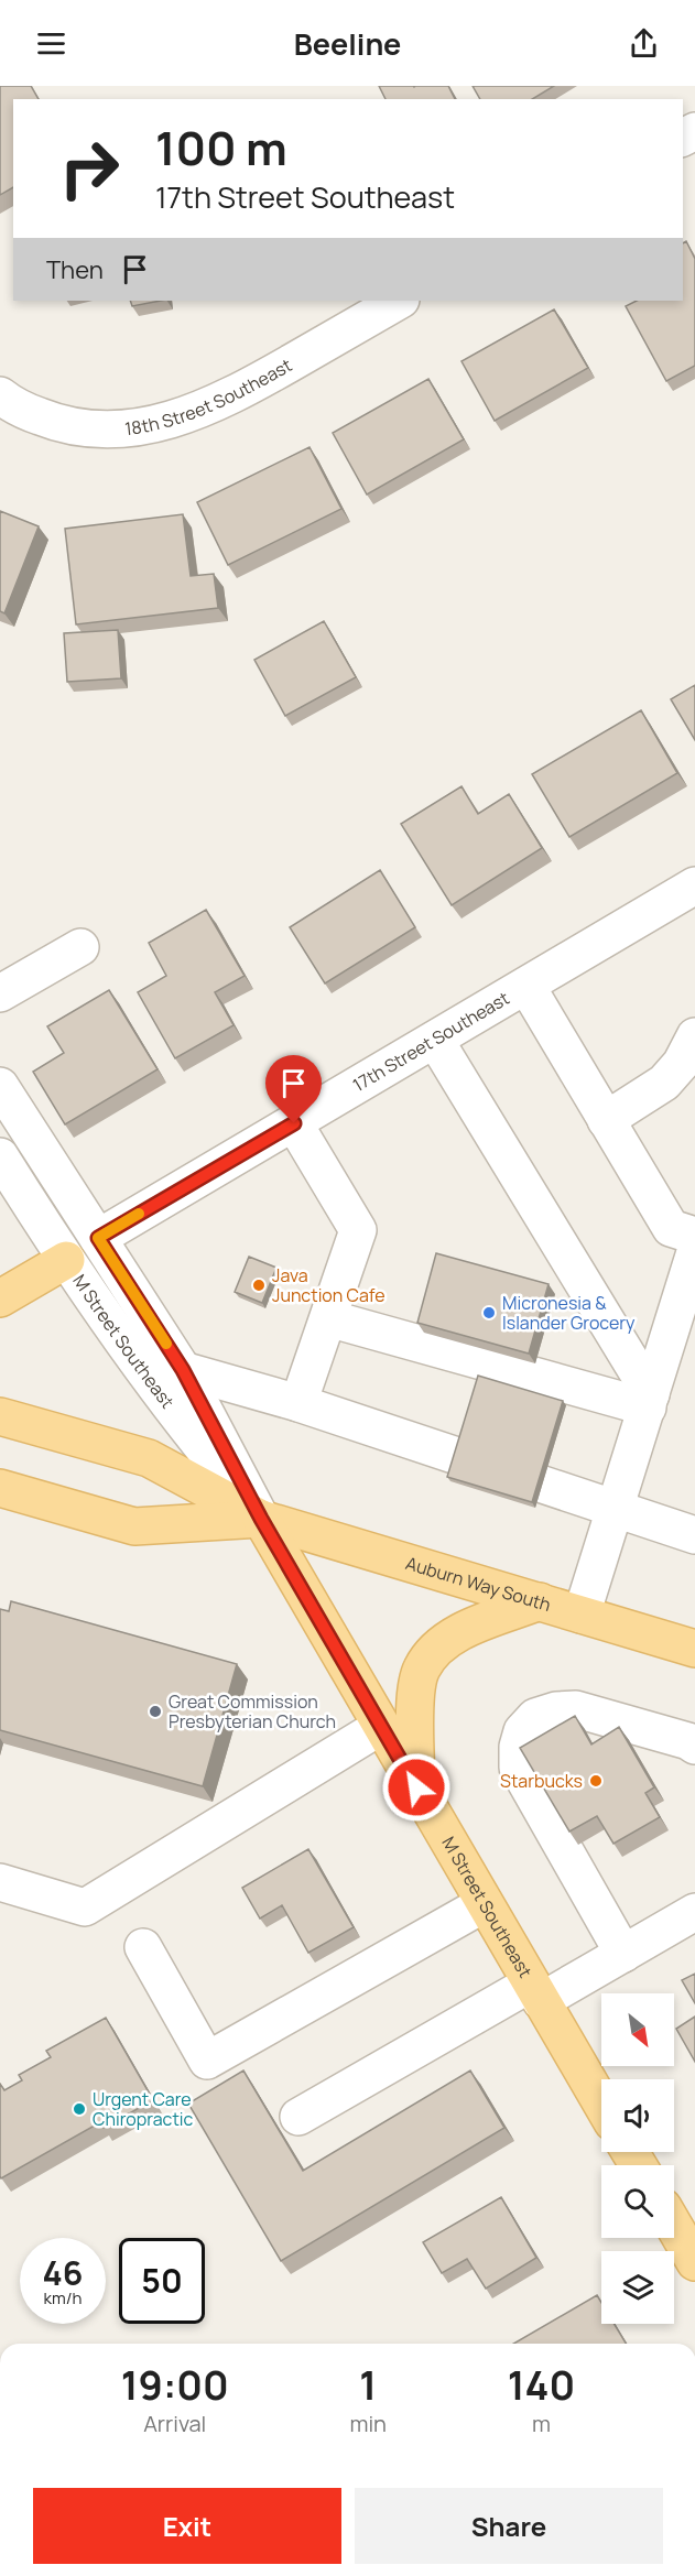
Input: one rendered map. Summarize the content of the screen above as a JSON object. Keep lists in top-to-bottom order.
{
  "streets": {
    "main road": ["M Street Southeast", "Auburn Way South"],
    "street": ["18th Street Southeast", "17th Street Southeast"]
  },
  "crossings": [
    ["17th Street Southeast", "M Street Southeast"],
    ["M Street Southeast", "Auburn Way South"]
  ],
  "places": [
    "Java Junction Cafe",
    "Micronesia & Islander Grocery",
    "Great Commission Presbyterian Church",
    "Starbucks",
    "Urgent Care Chiropractic"
  ],
  "north": "bottom right",
  "page": {
    "header": "Beeline",
    "turn": ["100 m", "17th Street Southeast"],
    "then": "Then",
    "speed": "46 km/h",
    "limit": "50",
    "eta": [
      "19:00",
      "Arrival",
      "1",
      "min",
      "140",
      "m"
    ],
    "buttons": ["Exit", "Share"]
  }
}
